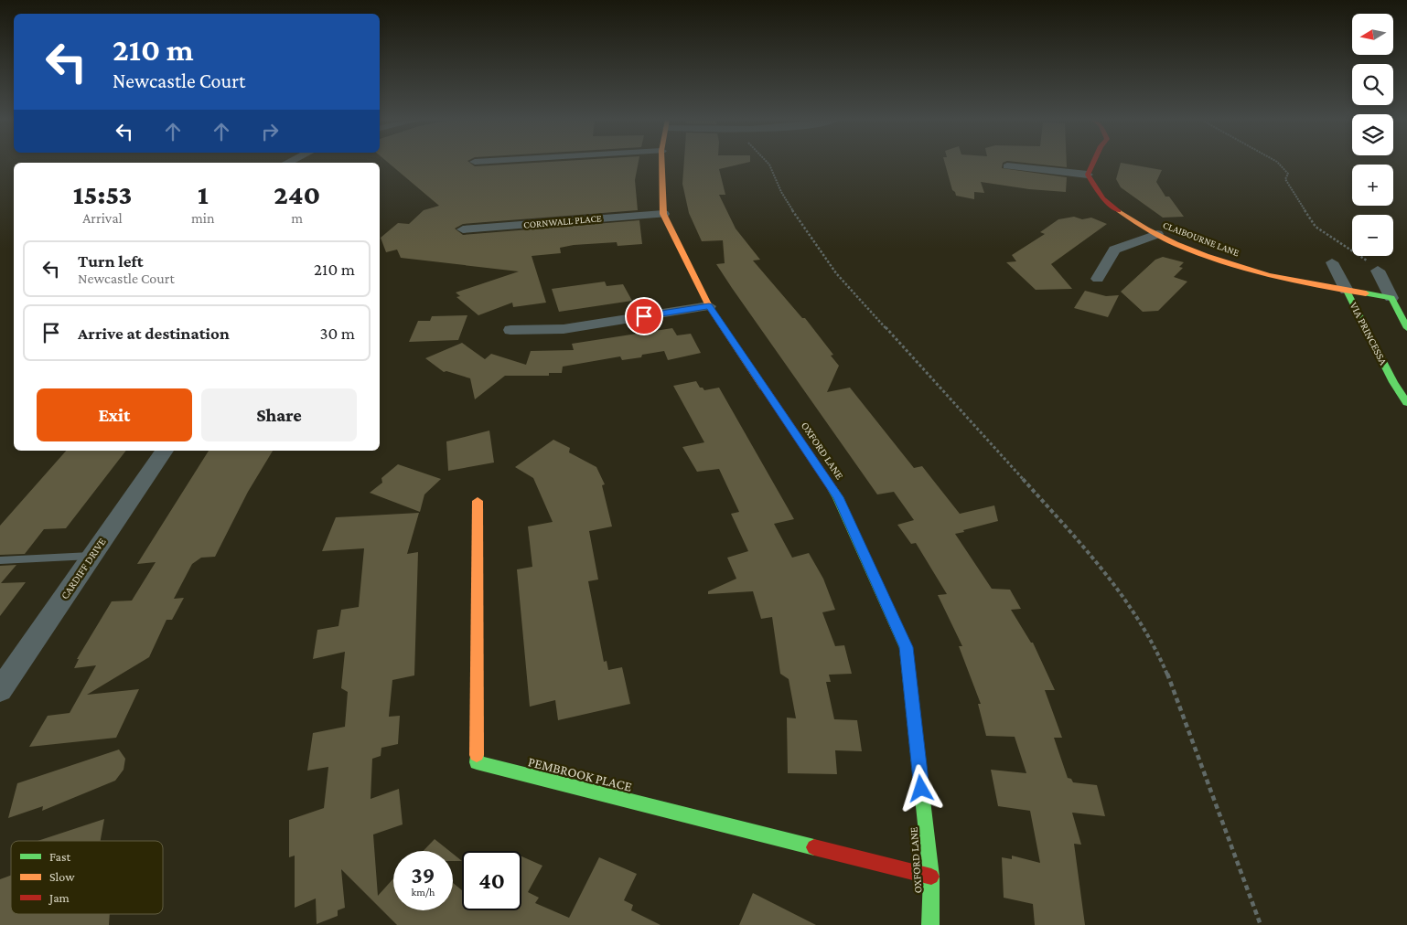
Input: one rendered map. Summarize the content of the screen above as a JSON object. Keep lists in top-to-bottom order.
{
  "streets": {
    "street": [
      "CORNWALL PLACE",
      "CLAIBOURNE LANE",
      "VIA PRINCESSA",
      "OXFORD LANE",
      "CARDIFF DRIVE",
      "PEMBROOK PLACE"
    ]
  },
  "crossings": [
    ["CORNWALL PLACE", "OXFORD LANE"],
    ["CLAIBOURNE LANE", "VIA PRINCESSA"],
    ["OXFORD LANE", "PEMBROOK PLACE"]
  ],
  "legend": ["Fast", "Slow", "Jam"],
  "north": "left",
  "page": {
    "map_buttons": ["+", "−"],
    "turn": ["210 m", "Newcastle Court"],
    "eta": [
      "15:53",
      "Arrival",
      "1",
      "min",
      "240",
      "m"
    ],
    "list": [
      {
        "name": "Turn left",
        "note": "Newcastle Court",
        "value": "210 m"
      },
      {
        "name": "Arrive at destination",
        "value": "30 m"
      }
    ],
    "buttons": ["Exit", "Share"],
    "speed": "39 km/h",
    "limit": "40"
  }
}
